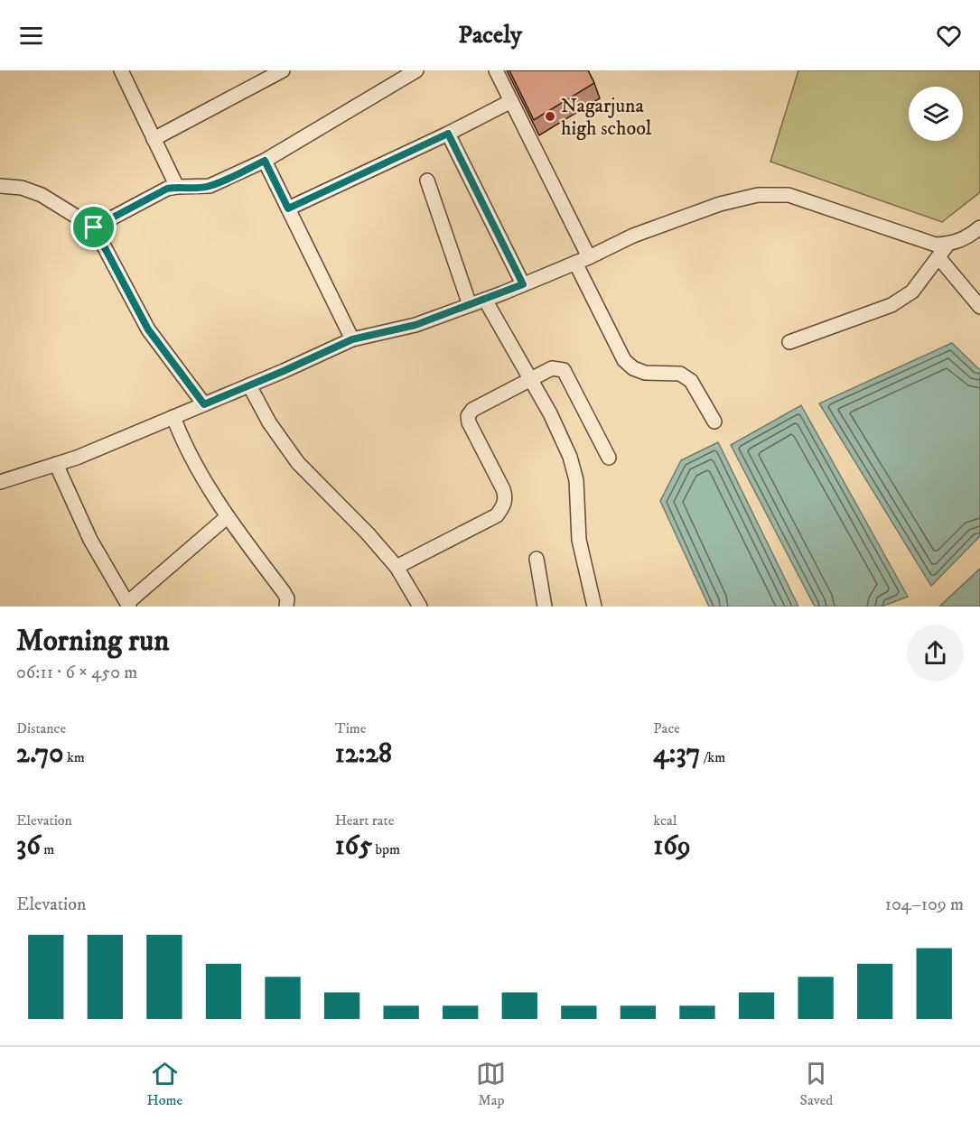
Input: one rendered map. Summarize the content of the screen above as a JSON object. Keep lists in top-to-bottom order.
{
  "places": ["Nagarjuna high school"],
  "page": {
    "header": "Pacely",
    "heading": ["Morning run", "06:11 · 6 × 450 m"],
    "stats": [
      ["Distance", "2.70 km"],
      ["Time", "12:28"],
      ["Pace", "4:37 /km"],
      ["Elevation", "36 m"],
      ["Heart rate", "165 bpm"],
      ["kcal", "169"]
    ],
    "chart": ["Elevation", "104–109 m"],
    "tabs": ["Home", "Map", "Saved"]
  }
}
